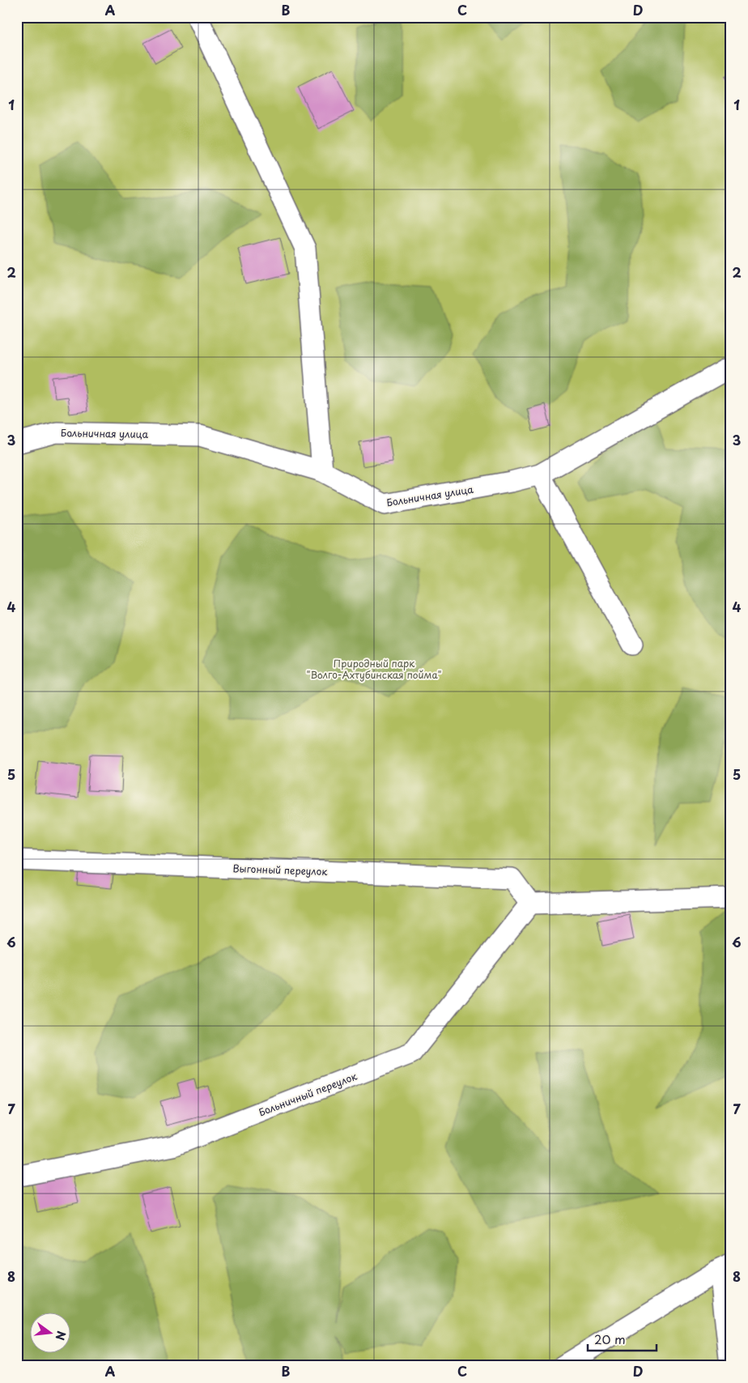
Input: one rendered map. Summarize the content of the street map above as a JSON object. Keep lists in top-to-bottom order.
{
  "streets": {
    "street": ["Больничная улица", "Выгонный переулок", "Больничный переулок"]
  },
  "crossings": [
    ["Выгонный переулок", "Больничный переулок"]
  ],
  "parks": ["Природный парк \"Волго-Ахтубинская пойма\""],
  "scale_bar": "20 m",
  "north": "right",
  "grid": {
    "columns": [
      "A",
      "B",
      "C",
      "D"
    ],
    "rows": [
      "1",
      "2",
      "3",
      "4",
      "5",
      "6",
      "7",
      "8"
    ]
  }
}
